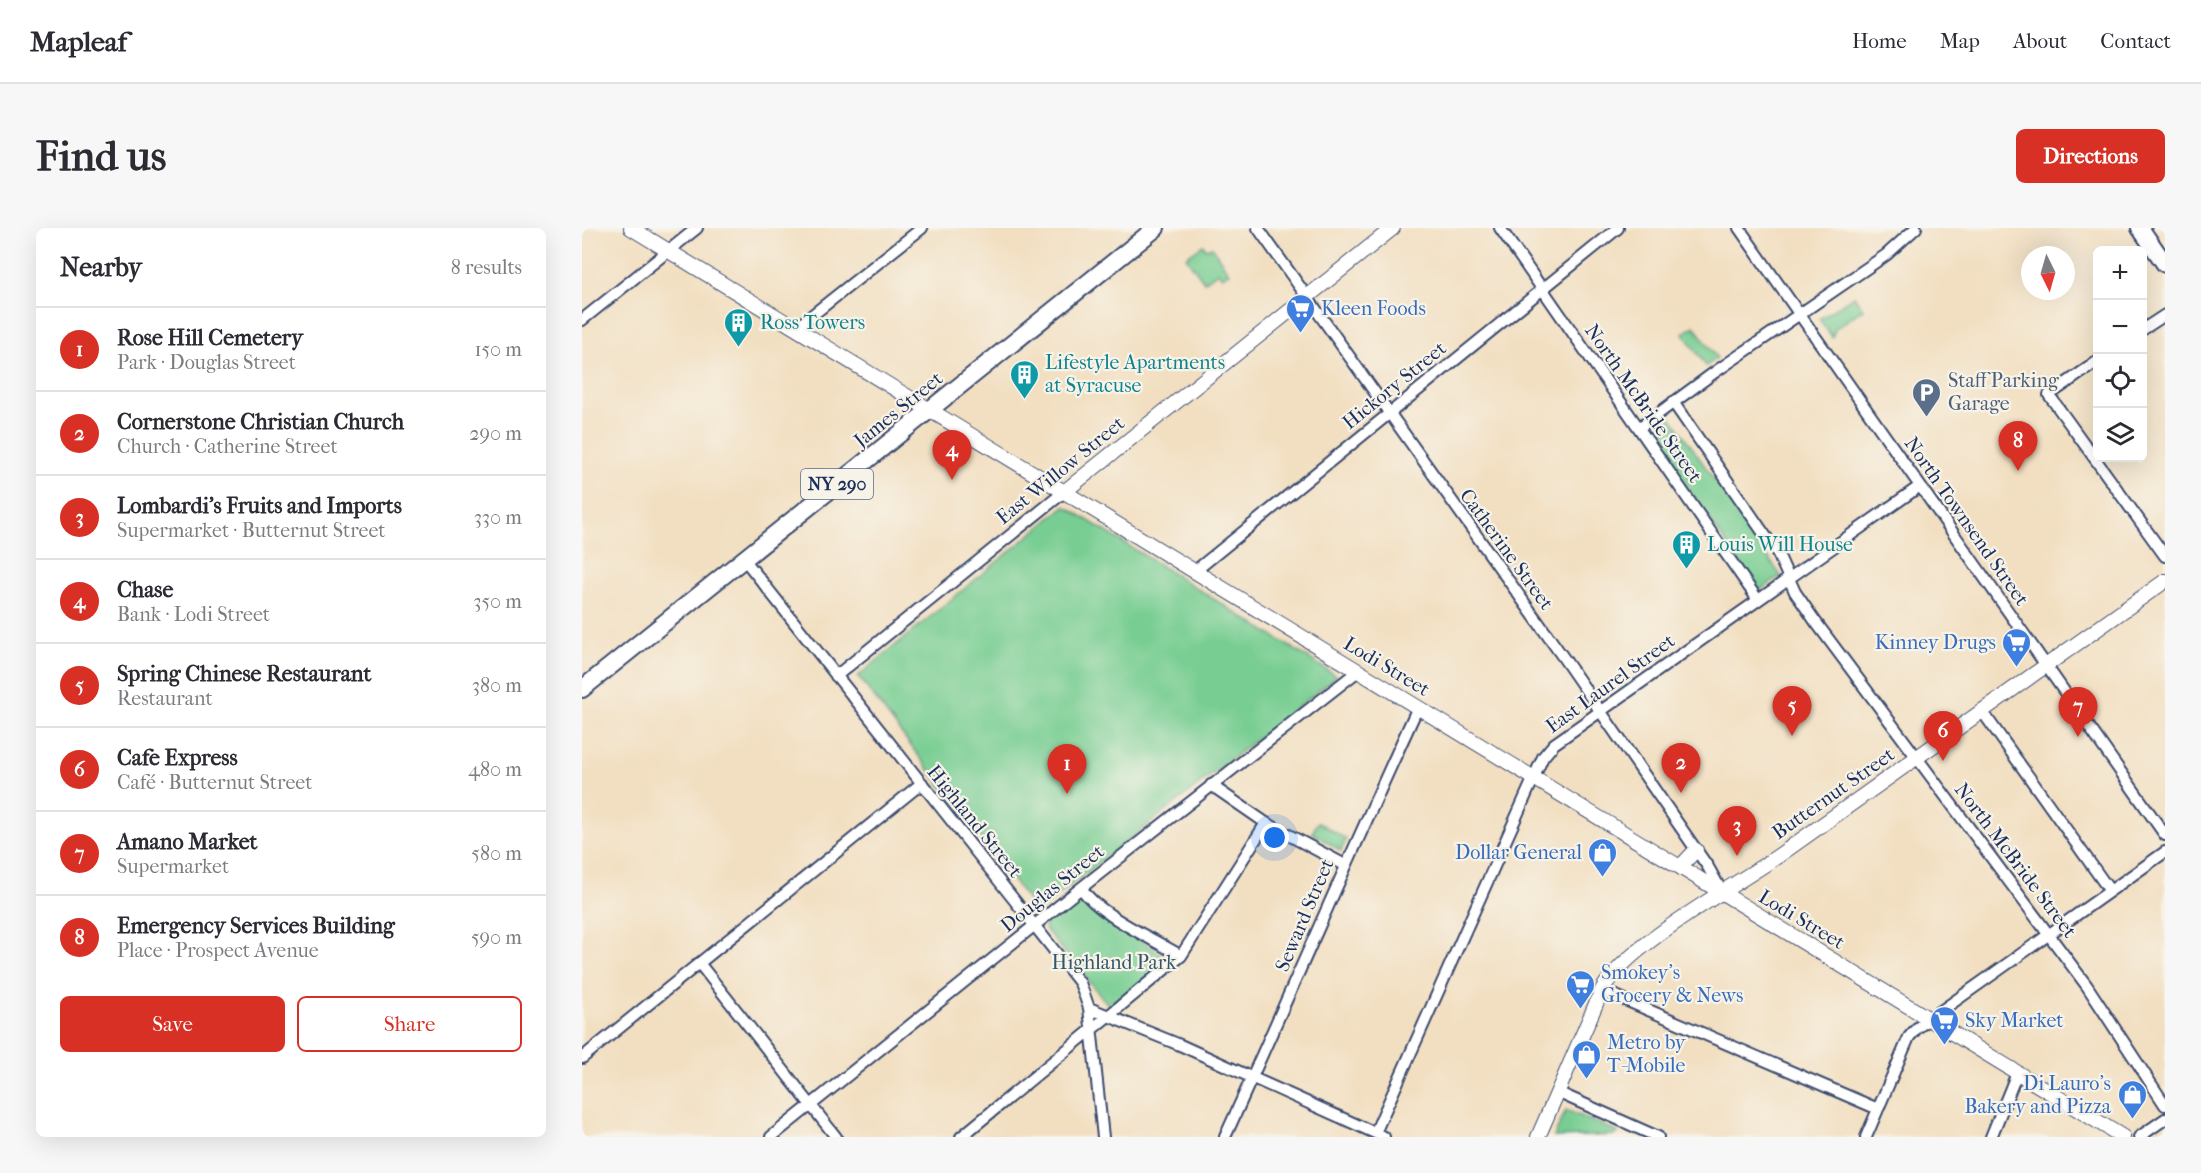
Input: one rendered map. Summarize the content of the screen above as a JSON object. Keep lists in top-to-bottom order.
{
  "streets": {
    "main road": ["James Street", "NY 290"],
    "street": [
      "Hickory Street",
      "North McBride Street",
      "East Willow Street",
      "North Townsend Street",
      "Catherine Street",
      "Lodi Street",
      "East Laurel Street",
      "Butternut Street",
      "Highland Street",
      "Douglas Street",
      "Seward Street"
    ]
  },
  "crossings": [
    ["Hickory Street", "North McBride Street"],
    ["Hickory Street", "Catherine Street"],
    ["Hickory Street", "Lodi Street"],
    ["North McBride Street", "East Laurel Street"],
    ["North McBride Street", "Butternut Street"],
    ["James Street", "Lodi Street"],
    ["James Street", "Highland Street"],
    ["East Willow Street", "Catherine Street"],
    ["East Willow Street", "Lodi Street"],
    ["East Willow Street", "Highland Street"],
    ["North Townsend Street", "East Laurel Street"],
    ["North Townsend Street", "Butternut Street"],
    ["Catherine Street", "Lodi Street"],
    ["Catherine Street", "East Laurel Street"],
    ["Catherine Street", "Butternut Street"],
    ["Lodi Street", "East Laurel Street"],
    ["Lodi Street", "Butternut Street"],
    ["Lodi Street", "Douglas Street"],
    ["Lodi Street", "Seward Street"],
    ["Highland Street", "Douglas Street"]
  ],
  "parks": ["Highland Park"],
  "places": {
    "supermarket": [
      "Kleen Foods",
      "Kinney Drugs",
      "Smokey's Grocery & News",
      "Sky Market"
    ],
    "building": ["Ross Towers", "Lifestyle Apartments at Syracuse", "Louis Will House"],
    "parking": ["Staff Parking Garage"],
    "shop": ["Dollar General", "Metro by T-Mobile", "Di Lauro's Bakery and Pizza"]
  },
  "north": "bottom",
  "page": {
    "header": "Mapleaf",
    "nav": [
      "Home",
      "Map",
      "About",
      "Contact"
    ],
    "buttons": [
      "Directions",
      ["Save", "Share"]
    ],
    "title": "Find us",
    "heading": ["Nearby", "8 results"],
    "map_buttons": ["+", "−"],
    "list": [
      {
        "mark": "1",
        "name": "Rose Hill Cemetery",
        "note": "Park · Douglas Street",
        "value": "150 m"
      },
      {
        "mark": "2",
        "name": "Cornerstone Christian Church",
        "note": "Church · Catherine Street",
        "value": "290 m"
      },
      {
        "mark": "3",
        "name": "Lombardi's Fruits and Imports",
        "note": "Supermarket · Butternut Street",
        "value": "330 m"
      },
      {
        "mark": "4",
        "name": "Chase",
        "note": "Bank · Lodi Street",
        "value": "350 m"
      },
      {
        "mark": "5",
        "name": "Spring Chinese Restaurant",
        "note": "Restaurant",
        "value": "380 m"
      },
      {
        "mark": "6",
        "name": "Cafe Express",
        "note": "Café · Butternut Street",
        "value": "480 m"
      },
      {
        "mark": "7",
        "name": "Amano Market",
        "note": "Supermarket",
        "value": "580 m"
      },
      {
        "mark": "8",
        "name": "Emergency Services Building",
        "note": "Place · Prospect Avenue",
        "value": "590 m"
      }
    ],
    "pins": [
      "8",
      "4",
      "5",
      "7",
      "6",
      "2",
      "1",
      "3"
    ]
  }
}
